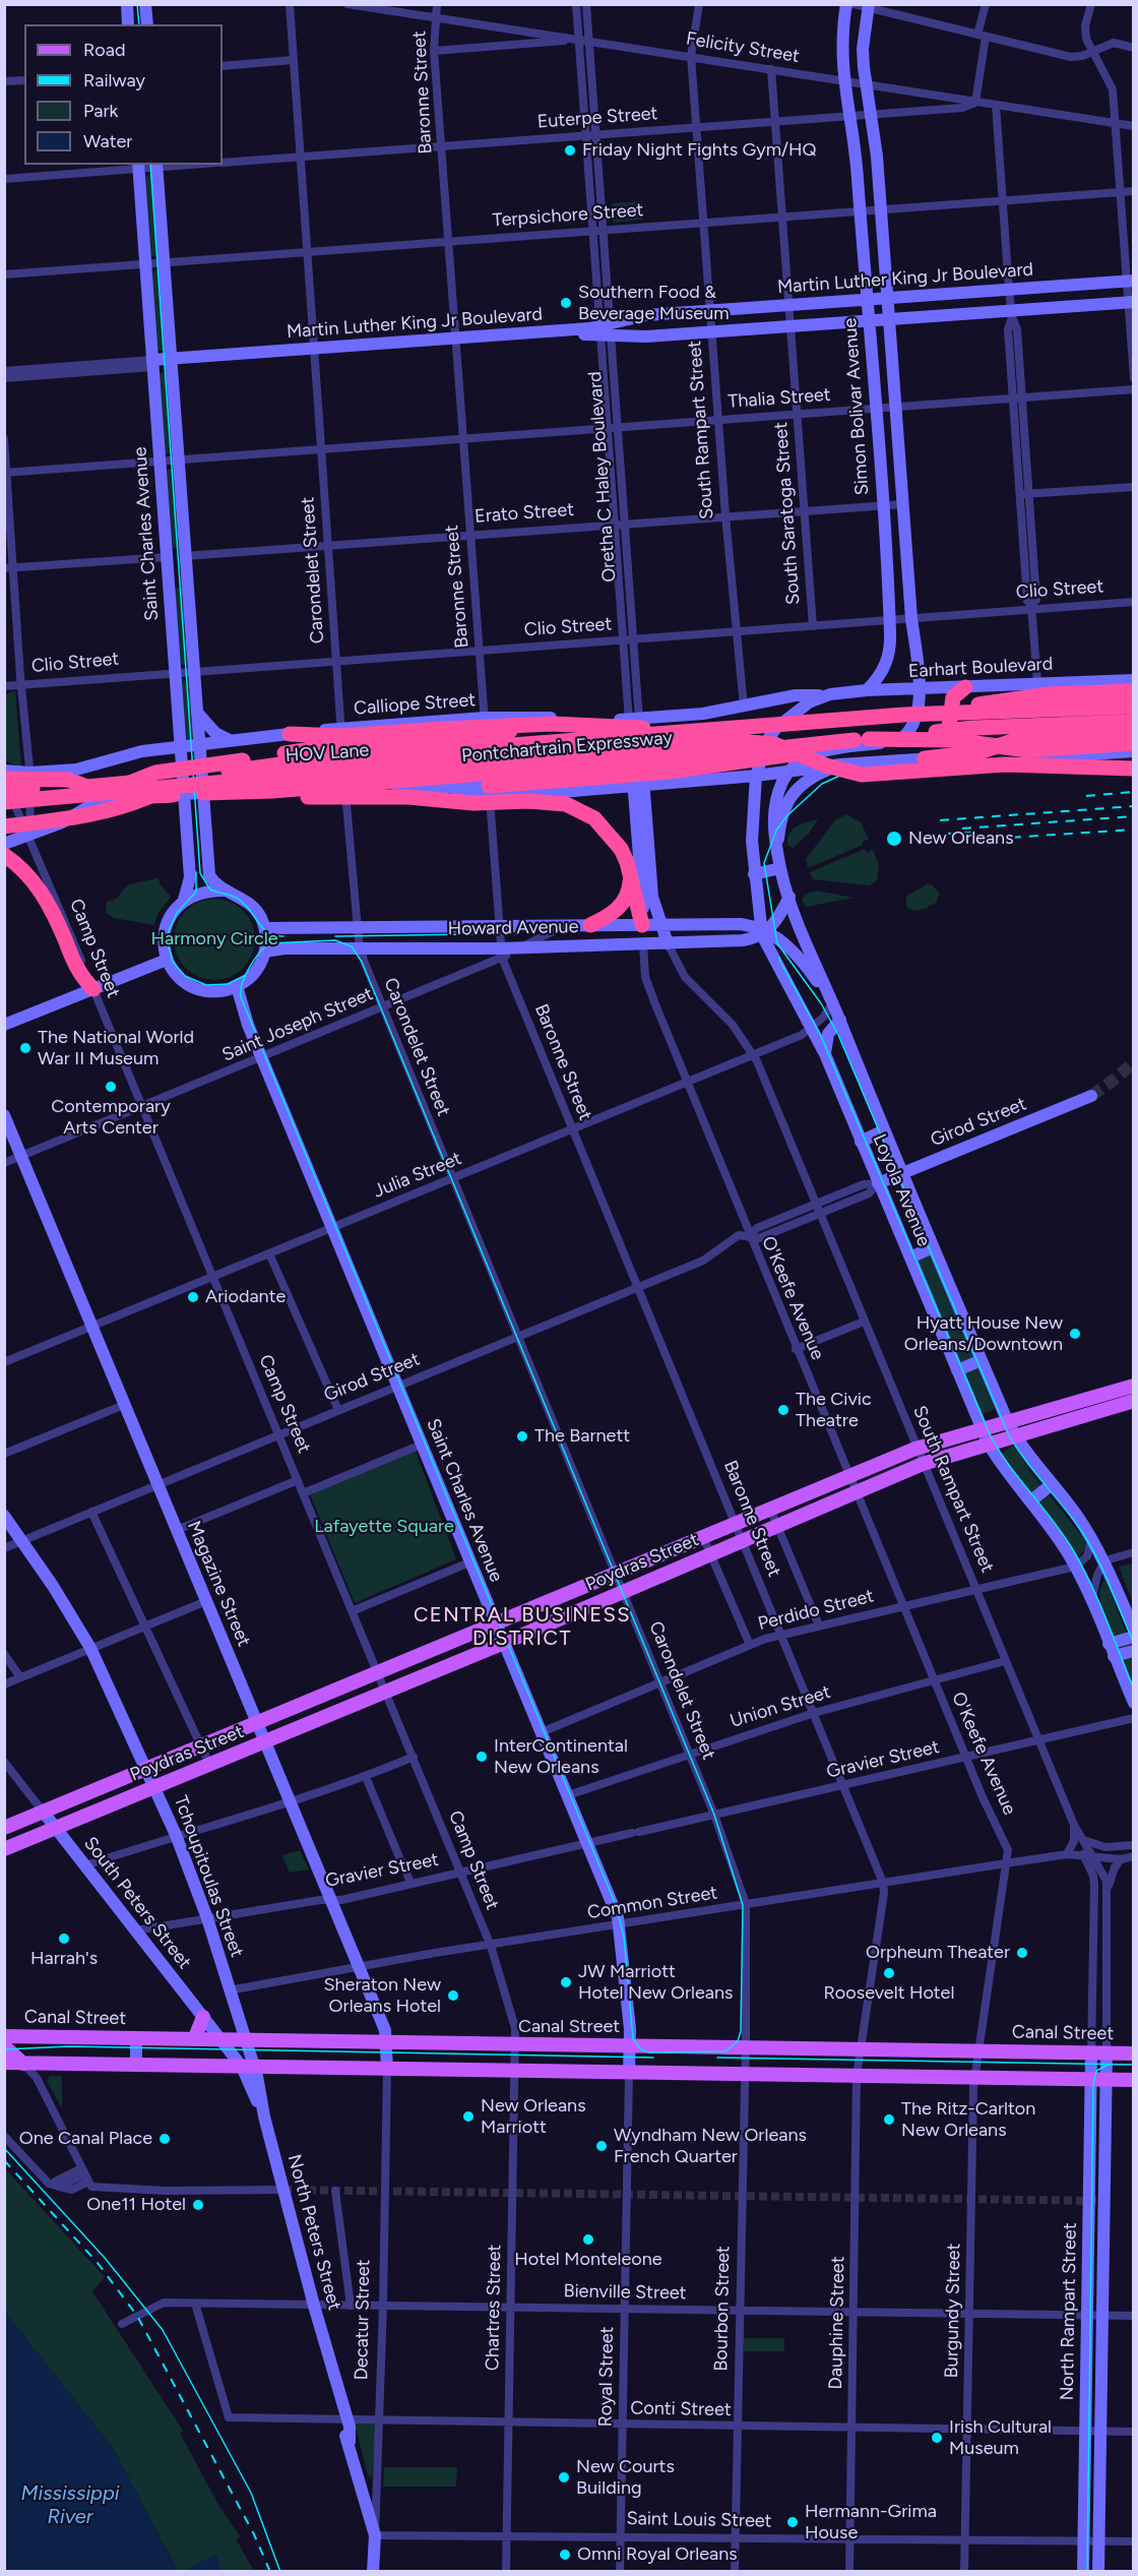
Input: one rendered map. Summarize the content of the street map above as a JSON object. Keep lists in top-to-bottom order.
{
  "streets": {
    "highway": ["Pontchartrain Expressway", "HOV Lane"],
    "main road": ["Poydras Street", "Canal Street"],
    "street": [
      "Felicity Street",
      "Baronne Street",
      "Euterpe Street",
      "Terpsichore Street",
      "Martin Luther King Jr Boulevard",
      "Thalia Street",
      "Simon Bolivar Avenue",
      "South Rampart Street",
      "Oretha C Haley Boulevard",
      "Erato Street",
      "South Saratoga Street",
      "Saint Charles Avenue",
      "Carondelet Street",
      "Clio Street",
      "Earhart Boulevard",
      "Calliope Street",
      "Howard Avenue",
      "Camp Street",
      "Saint Joseph Street",
      "Girod Street",
      "Julia Street",
      "Loyola Avenue",
      "O'Keefe Avenue",
      "Magazine Street",
      "Perdido Street",
      "Union Street",
      "Gravier Street",
      "Tchoupitoulas Street",
      "South Peters Street",
      "Common Street",
      "North Peters Street",
      "Bienville Street",
      "Chartres Street",
      "Bourbon Street",
      "Burgundy Street",
      "North Rampart Street",
      "Decatur Street",
      "Dauphine Street",
      "Royal Street",
      "Conti Street",
      "Saint Louis Street"
    ]
  },
  "crossings": [
    ["Felicity Street", "Baronne Street"],
    ["Felicity Street", "Euterpe Street"],
    ["Felicity Street", "Simon Bolivar Avenue"],
    ["Felicity Street", "South Rampart Street"],
    ["Felicity Street", "Oretha C Haley Boulevard"],
    ["Felicity Street", "South Saratoga Street"],
    ["Baronne Street", "Euterpe Street"],
    ["Baronne Street", "Terpsichore Street"],
    ["Baronne Street", "Martin Luther King Jr Boulevard"],
    ["Baronne Street", "Thalia Street"],
    ["Baronne Street", "Erato Street"],
    ["Baronne Street", "Clio Street"],
    ["Baronne Street", "Calliope Street"],
    ["Baronne Street", "Howard Avenue"],
    ["Baronne Street", "Saint Joseph Street"],
    ["Baronne Street", "Girod Street"],
    ["Baronne Street", "Julia Street"],
    ["Baronne Street", "Poydras Street"],
    ["Baronne Street", "Perdido Street"],
    ["Baronne Street", "Union Street"],
    ["Baronne Street", "Gravier Street"],
    ["Baronne Street", "Common Street"],
    ["Baronne Street", "Canal Street"],
    ["Baronne Street", "Dauphine Street"],
    ["Euterpe Street", "Simon Bolivar Avenue"],
    ["Euterpe Street", "South Rampart Street"],
    ["Euterpe Street", "Oretha C Haley Boulevard"],
    ["Euterpe Street", "South Saratoga Street"],
    ["Euterpe Street", "Saint Charles Avenue"],
    ["Euterpe Street", "Carondelet Street"],
    ["Terpsichore Street", "Simon Bolivar Avenue"],
    ["Terpsichore Street", "South Rampart Street"],
    ["Terpsichore Street", "Oretha C Haley Boulevard"],
    ["Terpsichore Street", "South Saratoga Street"],
    ["Terpsichore Street", "Saint Charles Avenue"],
    ["Terpsichore Street", "Carondelet Street"],
    ["Martin Luther King Jr Boulevard", "Simon Bolivar Avenue"],
    ["Martin Luther King Jr Boulevard", "South Rampart Street"],
    ["Martin Luther King Jr Boulevard", "Oretha C Haley Boulevard"],
    ["Martin Luther King Jr Boulevard", "South Saratoga Street"],
    ["Martin Luther King Jr Boulevard", "Saint Charles Avenue"],
    ["Martin Luther King Jr Boulevard", "Carondelet Street"],
    ["Thalia Street", "Simon Bolivar Avenue"],
    ["Thalia Street", "South Rampart Street"],
    ["Thalia Street", "Oretha C Haley Boulevard"],
    ["Thalia Street", "South Saratoga Street"],
    ["Thalia Street", "Carondelet Street"],
    ["Simon Bolivar Avenue", "Erato Street"],
    ["Simon Bolivar Avenue", "Clio Street"],
    ["Simon Bolivar Avenue", "Earhart Boulevard"],
    ["South Rampart Street", "Oretha C Haley Boulevard"],
    ["South Rampart Street", "Erato Street"],
    ["South Rampart Street", "Clio Street"],
    ["South Rampart Street", "Calliope Street"],
    ["South Rampart Street", "Howard Avenue"],
    ["South Rampart Street", "Girod Street"],
    ["South Rampart Street", "Julia Street"],
    ["South Rampart Street", "Poydras Street"],
    ["South Rampart Street", "Perdido Street"],
    ["South Rampart Street", "Union Street"],
    ["South Rampart Street", "Gravier Street"],
    ["South Rampart Street", "Common Street"],
    ["South Rampart Street", "Canal Street"],
    ["South Rampart Street", "North Rampart Street"],
    ["Oretha C Haley Boulevard", "Erato Street"],
    ["Oretha C Haley Boulevard", "Clio Street"],
    ["Oretha C Haley Boulevard", "Calliope Street"],
    ["Oretha C Haley Boulevard", "Howard Avenue"],
    ["Oretha C Haley Boulevard", "O'Keefe Avenue"],
    ["Erato Street", "South Saratoga Street"],
    ["Erato Street", "Saint Charles Avenue"],
    ["Erato Street", "Carondelet Street"],
    ["South Saratoga Street", "Clio Street"],
    ["Saint Charles Avenue", "Clio Street"],
    ["Saint Charles Avenue", "Howard Avenue"],
    ["Saint Charles Avenue", "Saint Joseph Street"],
    ["Saint Charles Avenue", "Girod Street"],
    ["Saint Charles Avenue", "Julia Street"],
    ["Saint Charles Avenue", "Poydras Street"],
    ["Saint Charles Avenue", "Perdido Street"],
    ["Saint Charles Avenue", "Union Street"],
    ["Saint Charles Avenue", "Gravier Street"],
    ["Saint Charles Avenue", "Common Street"],
    ["Saint Charles Avenue", "Canal Street"],
    ["Saint Charles Avenue", "Royal Street"],
    ["Carondelet Street", "Clio Street"],
    ["Carondelet Street", "Calliope Street"],
    ["Carondelet Street", "Howard Avenue"],
    ["Carondelet Street", "Saint Joseph Street"],
    ["Carondelet Street", "Girod Street"],
    ["Carondelet Street", "Julia Street"],
    ["Carondelet Street", "Poydras Street"],
    ["Carondelet Street", "Perdido Street"],
    ["Carondelet Street", "Union Street"],
    ["Carondelet Street", "Gravier Street"],
    ["Carondelet Street", "Common Street"],
    ["Carondelet Street", "Canal Street"],
    ["Carondelet Street", "Bourbon Street"],
    ["Earhart Boulevard", "Calliope Street"],
    ["Earhart Boulevard", "Loyola Avenue"],
    ["Calliope Street", "Loyola Avenue"],
    ["Howard Avenue", "Saint Joseph Street"],
    ["Howard Avenue", "Loyola Avenue"],
    ["Howard Avenue", "O'Keefe Avenue"],
    ["Camp Street", "Saint Joseph Street"],
    ["Camp Street", "Girod Street"],
    ["Camp Street", "Julia Street"],
    ["Camp Street", "Poydras Street"],
    ["Camp Street", "Gravier Street"],
    ["Camp Street", "Common Street"],
    ["Camp Street", "Canal Street"],
    ["Camp Street", "Chartres Street"],
    ["Saint Joseph Street", "Magazine Street"],
    ["Girod Street", "Loyola Avenue"],
    ["Girod Street", "O'Keefe Avenue"],
    ["Girod Street", "Magazine Street"],
    ["Girod Street", "Tchoupitoulas Street"],
    ["Julia Street", "Loyola Avenue"],
    ["Julia Street", "O'Keefe Avenue"],
    ["Julia Street", "Magazine Street"],
    ["Loyola Avenue", "Poydras Street"],
    ["Loyola Avenue", "Perdido Street"],
    ["O'Keefe Avenue", "Poydras Street"],
    ["O'Keefe Avenue", "Perdido Street"],
    ["O'Keefe Avenue", "Union Street"],
    ["O'Keefe Avenue", "Gravier Street"],
    ["O'Keefe Avenue", "Common Street"],
    ["O'Keefe Avenue", "Canal Street"],
    ["O'Keefe Avenue", "Burgundy Street"],
    ["Poydras Street", "Magazine Street"],
    ["Poydras Street", "Tchoupitoulas Street"],
    ["Poydras Street", "South Peters Street"],
    ["Magazine Street", "Gravier Street"],
    ["Magazine Street", "Common Street"],
    ["Magazine Street", "Canal Street"],
    ["Magazine Street", "Decatur Street"],
    ["Gravier Street", "Tchoupitoulas Street"],
    ["Gravier Street", "South Peters Street"],
    ["Tchoupitoulas Street", "South Peters Street"],
    ["Tchoupitoulas Street", "Common Street"],
    ["Tchoupitoulas Street", "Canal Street"],
    ["Tchoupitoulas Street", "North Peters Street"],
    ["South Peters Street", "Canal Street"],
    ["South Peters Street", "North Peters Street"],
    ["Canal Street", "Chartres Street"],
    ["Canal Street", "Bourbon Street"],
    ["Canal Street", "Burgundy Street"],
    ["Canal Street", "North Rampart Street"],
    ["North Peters Street", "Bienville Street"],
    ["North Peters Street", "Decatur Street"],
    ["North Peters Street", "Conti Street"],
    ["North Peters Street", "Saint Louis Street"],
    ["Bienville Street", "Chartres Street"],
    ["Bienville Street", "Bourbon Street"],
    ["Bienville Street", "Burgundy Street"],
    ["Bienville Street", "North Rampart Street"],
    ["Bienville Street", "Decatur Street"],
    ["Bienville Street", "Dauphine Street"],
    ["Bienville Street", "Royal Street"],
    ["Bienville Street", "Conti Street"],
    ["Chartres Street", "Conti Street"],
    ["Chartres Street", "Saint Louis Street"],
    ["Bourbon Street", "Conti Street"],
    ["Bourbon Street", "Saint Louis Street"],
    ["Burgundy Street", "Conti Street"],
    ["Burgundy Street", "Saint Louis Street"],
    ["North Rampart Street", "Conti Street"],
    ["North Rampart Street", "Saint Louis Street"],
    ["Decatur Street", "Conti Street"],
    ["Decatur Street", "Saint Louis Street"],
    ["Dauphine Street", "Conti Street"],
    ["Dauphine Street", "Saint Louis Street"],
    ["Royal Street", "Conti Street"],
    ["Royal Street", "Saint Louis Street"]
  ],
  "districts": ["CENTRAL BUSINESS DISTRICT"],
  "water": ["Mississippi River"],
  "parks": ["Harmony Circle", "Lafayette Square"],
  "places": [
    "Friday Night Fights Gym/HQ",
    "Southern Food & Beverage Museum",
    "New Orleans",
    "The National World War II Museum",
    "Contemporary Arts Center",
    "Ariodante",
    "Hyatt House New Orleans/Downtown",
    "The Civic Theatre",
    "The Barnett",
    "InterContinental New Orleans",
    "Harrah's",
    "Orpheum Theater",
    "Roosevelt Hotel",
    "JW Marriott Hotel New Orleans",
    "Sheraton New Orleans Hotel",
    "New Orleans Marriott",
    "The Ritz-Carlton New Orleans",
    "One Canal Place",
    "Wyndham New Orleans French Quarter",
    "One11 Hotel",
    "Hotel Monteleone",
    "Irish Cultural Museum",
    "New Courts Building",
    "Hermann-Grima House",
    "Omni Royal Orleans"
  ],
  "legend": [
    "Road",
    "Railway",
    "Park",
    "Water"
  ]
}
